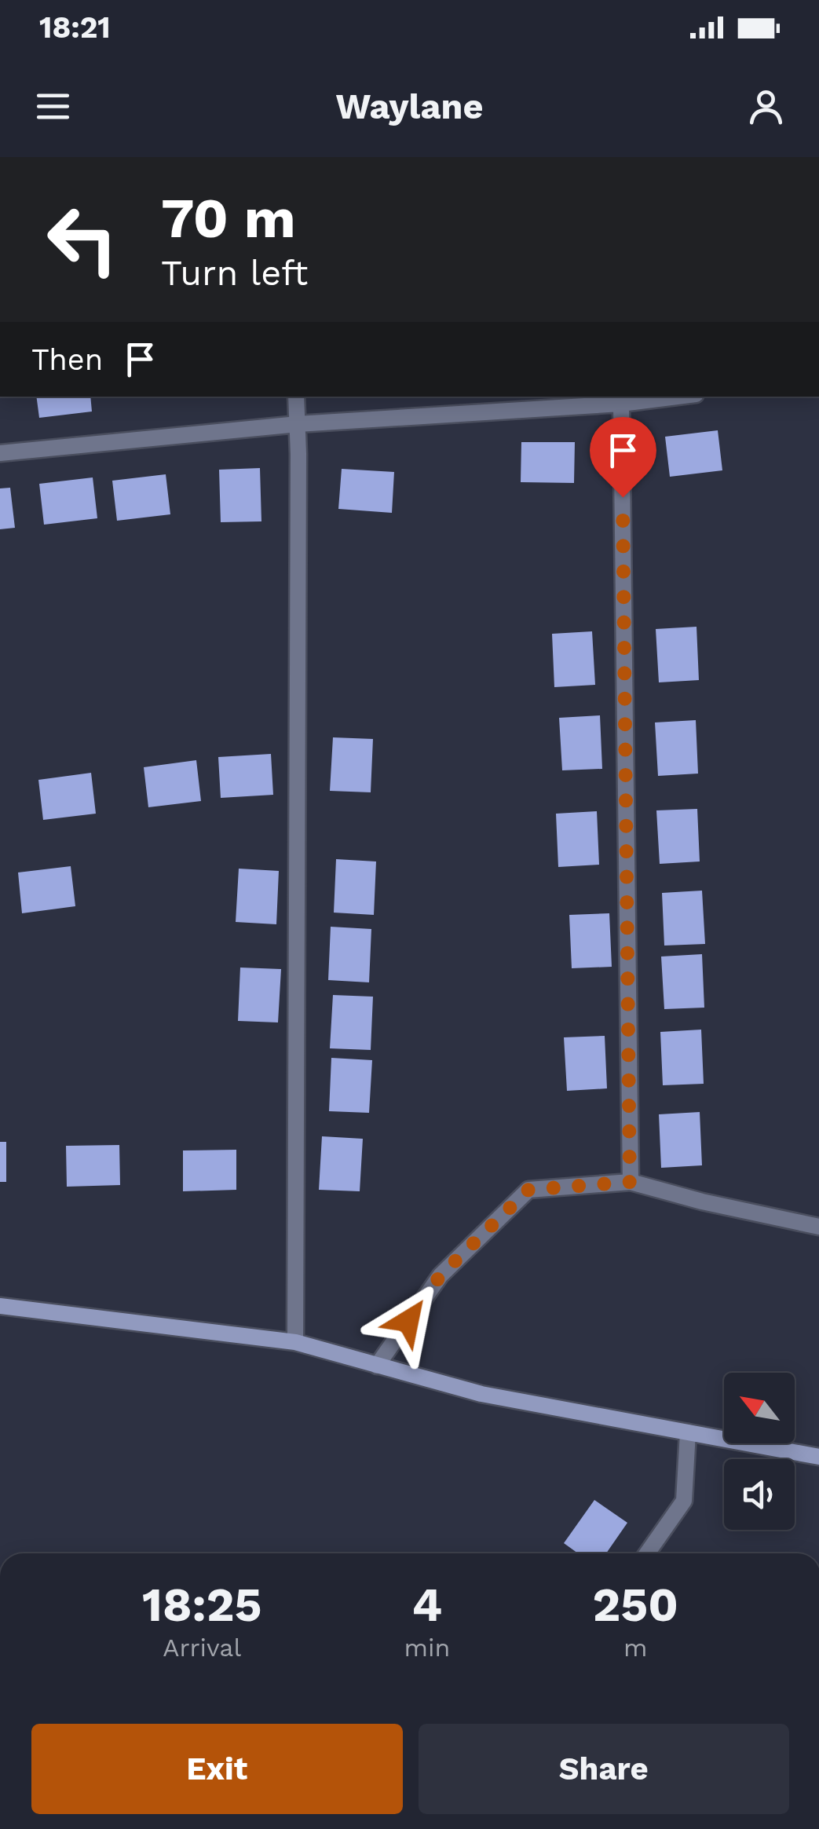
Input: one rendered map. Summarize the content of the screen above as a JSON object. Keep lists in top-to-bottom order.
{
  "north": "top left",
  "page": {
    "status": "18:21",
    "header": "Waylane",
    "turn": ["70 m", "Turn left"],
    "then": "Then",
    "eta": [
      "18:25",
      "Arrival",
      "4",
      "min",
      "250",
      "m"
    ],
    "buttons": ["Exit", "Share"]
  }
}
